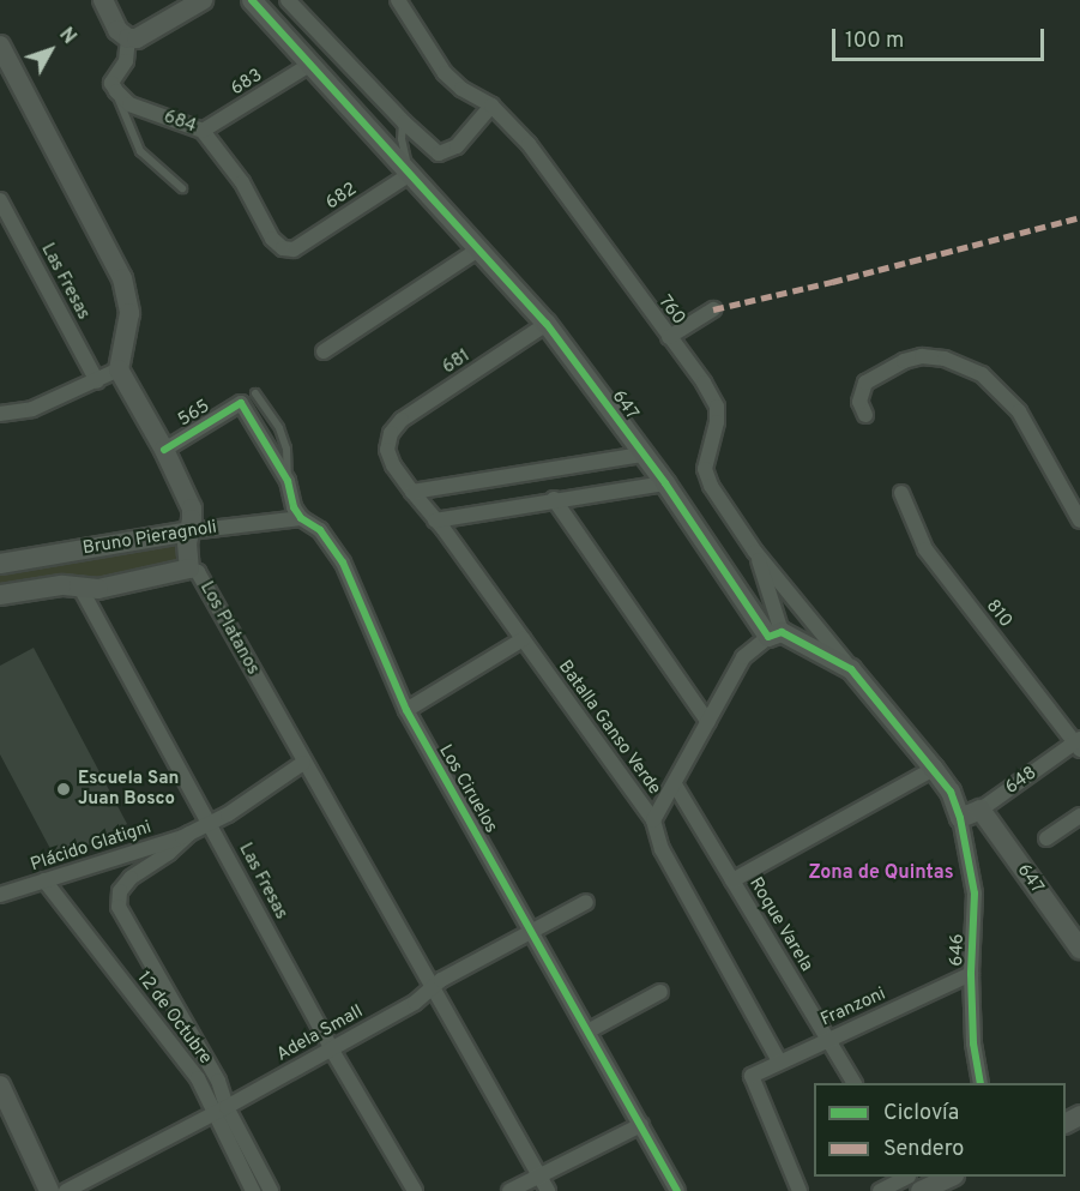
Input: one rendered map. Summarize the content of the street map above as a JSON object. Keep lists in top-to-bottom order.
{
  "streets": {
    "street": [
      "683",
      "684",
      "682",
      "Las Fresas",
      "760",
      "681",
      "647",
      "565",
      "Bruno Pieragnoli",
      "810",
      "Los Platanos",
      "Batalla Ganso Verde",
      "648",
      "Los Ciruelos",
      "Plácido Glatigni",
      "Roque Varela",
      "646",
      "Franzoni",
      "12 de Octubre",
      "Adela Small"
    ]
  },
  "crossings": [
    ["683", "684"],
    ["683", "647"],
    ["684", "682"],
    ["682", "647"],
    ["Las Fresas", "Bruno Pieragnoli"],
    ["Las Fresas", "Plácido Glatigni"],
    ["Las Fresas", "Adela Small"],
    ["760", "647"],
    ["681", "647"],
    ["681", "Batalla Ganso Verde"],
    ["647", "648"],
    ["647", "646"],
    ["565", "Los Platanos"],
    ["Bruno Pieragnoli", "Los Platanos"],
    ["Bruno Pieragnoli", "Los Ciruelos"],
    ["810", "648"],
    ["Los Platanos", "Plácido Glatigni"],
    ["Los Platanos", "Adela Small"],
    ["Batalla Ganso Verde", "Franzoni"],
    ["648", "646"],
    ["Los Ciruelos", "Adela Small"],
    ["Plácido Glatigni", "12 de Octubre"],
    ["Roque Varela", "Franzoni"],
    ["646", "Franzoni"],
    ["12 de Octubre", "Adela Small"]
  ],
  "districts": ["Zona de Quintas"],
  "places": ["Escuela San Juan Bosco"],
  "legend": ["Ciclovía", "Sendero"],
  "scale_bar": "100 m",
  "north": "top right"
}
